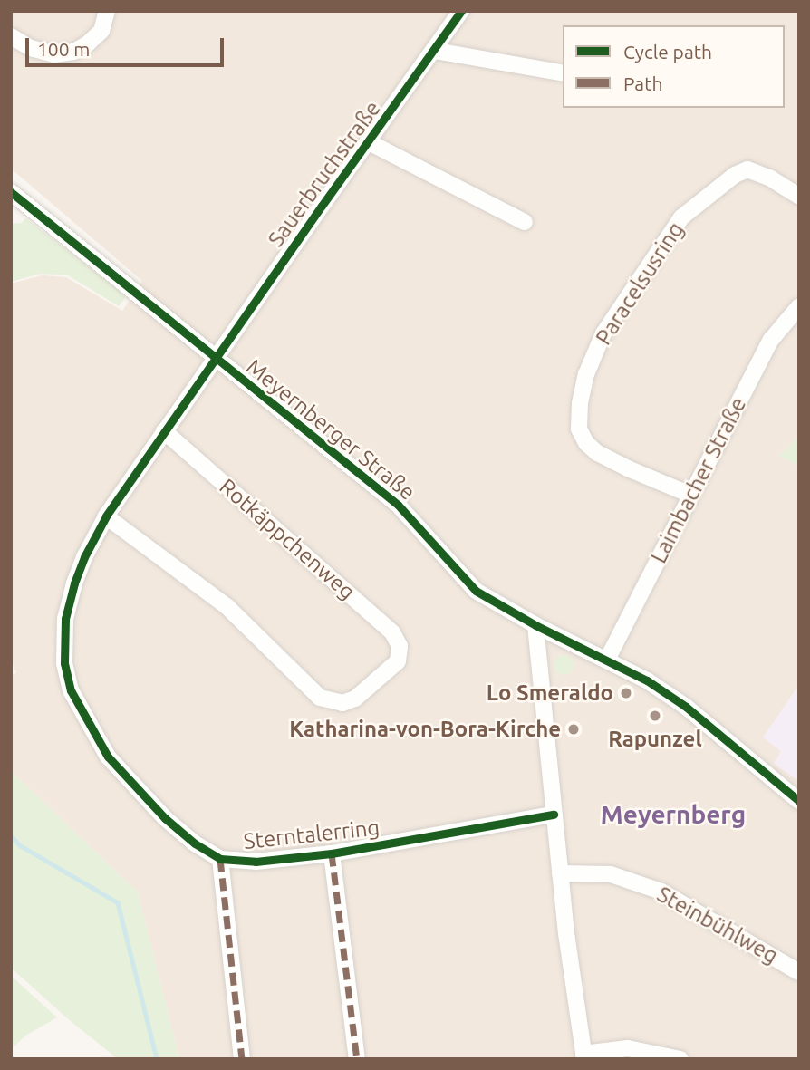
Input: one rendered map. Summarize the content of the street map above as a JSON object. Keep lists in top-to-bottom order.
{
  "streets": {
    "street": [
      "Sauerbruchstraße",
      "Paracelsusring",
      "Meyernberger Straße",
      "Laimbacher Straße",
      "Rotkäppchenweg",
      "Sterntalerring",
      "Steinbühlweg"
    ]
  },
  "crossings": [
    ["Sauerbruchstraße", "Meyernberger Straße"],
    ["Sauerbruchstraße", "Sterntalerring"],
    ["Paracelsusring", "Laimbacher Straße"],
    ["Meyernberger Straße", "Laimbacher Straße"],
    ["Meyernberger Straße", "Sterntalerring"],
    ["Rotkäppchenweg", "Sterntalerring"]
  ],
  "districts": ["Meyernberg"],
  "places": ["Lo Smeraldo", "Rapunzel", "Katharina-von-Bora-Kirche"],
  "legend": ["Cycle path", "Path"],
  "scale_bar": "100 m"
}
